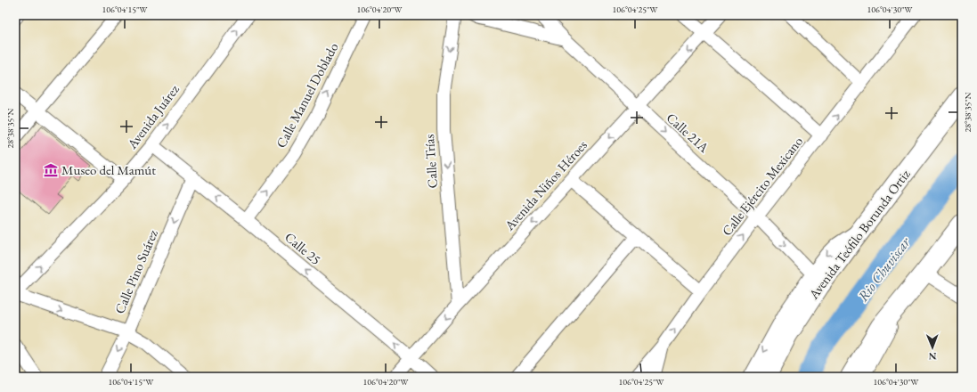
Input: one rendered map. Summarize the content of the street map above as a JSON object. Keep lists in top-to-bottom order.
{
  "streets": {
    "main road": ["Avenida Teófilo Borunda Ortiz"],
    "street": [
      "Calle Manuel Doblado",
      "Avenida Juárez",
      "Calle 21A",
      "Calle Trías",
      "Avenida Niños Héroes",
      "Calle Ejército Mexicano",
      "Calle 25",
      "Calle Pino Suárez"
    ]
  },
  "crossings": [
    ["Calle Manuel Doblado", "Calle 25"],
    ["Avenida Juárez", "Calle 25"],
    ["Calle 21A", "Avenida Niños Héroes"],
    ["Calle 21A", "Calle Ejército Mexicano"],
    ["Calle Trías", "Avenida Niños Héroes"],
    ["Avenida Niños Héroes", "Calle 25"],
    ["Calle 25", "Calle Pino Suárez"]
  ],
  "one_way": [
    "Calle Manuel Doblado",
    "Calle Trías",
    "Calle 25",
    "Calle Pino Suárez"
  ],
  "water": ["Rio Chuviscar"],
  "places": {
    "museum": ["Museo del Mamút"]
  },
  "north": "bottom",
  "coordinates": [
    "106°04'15\"W",
    "106°04'20\"W",
    "106°04'25\"W",
    "106°04'30\"W",
    "28°38'35\"N"
  ]
}
